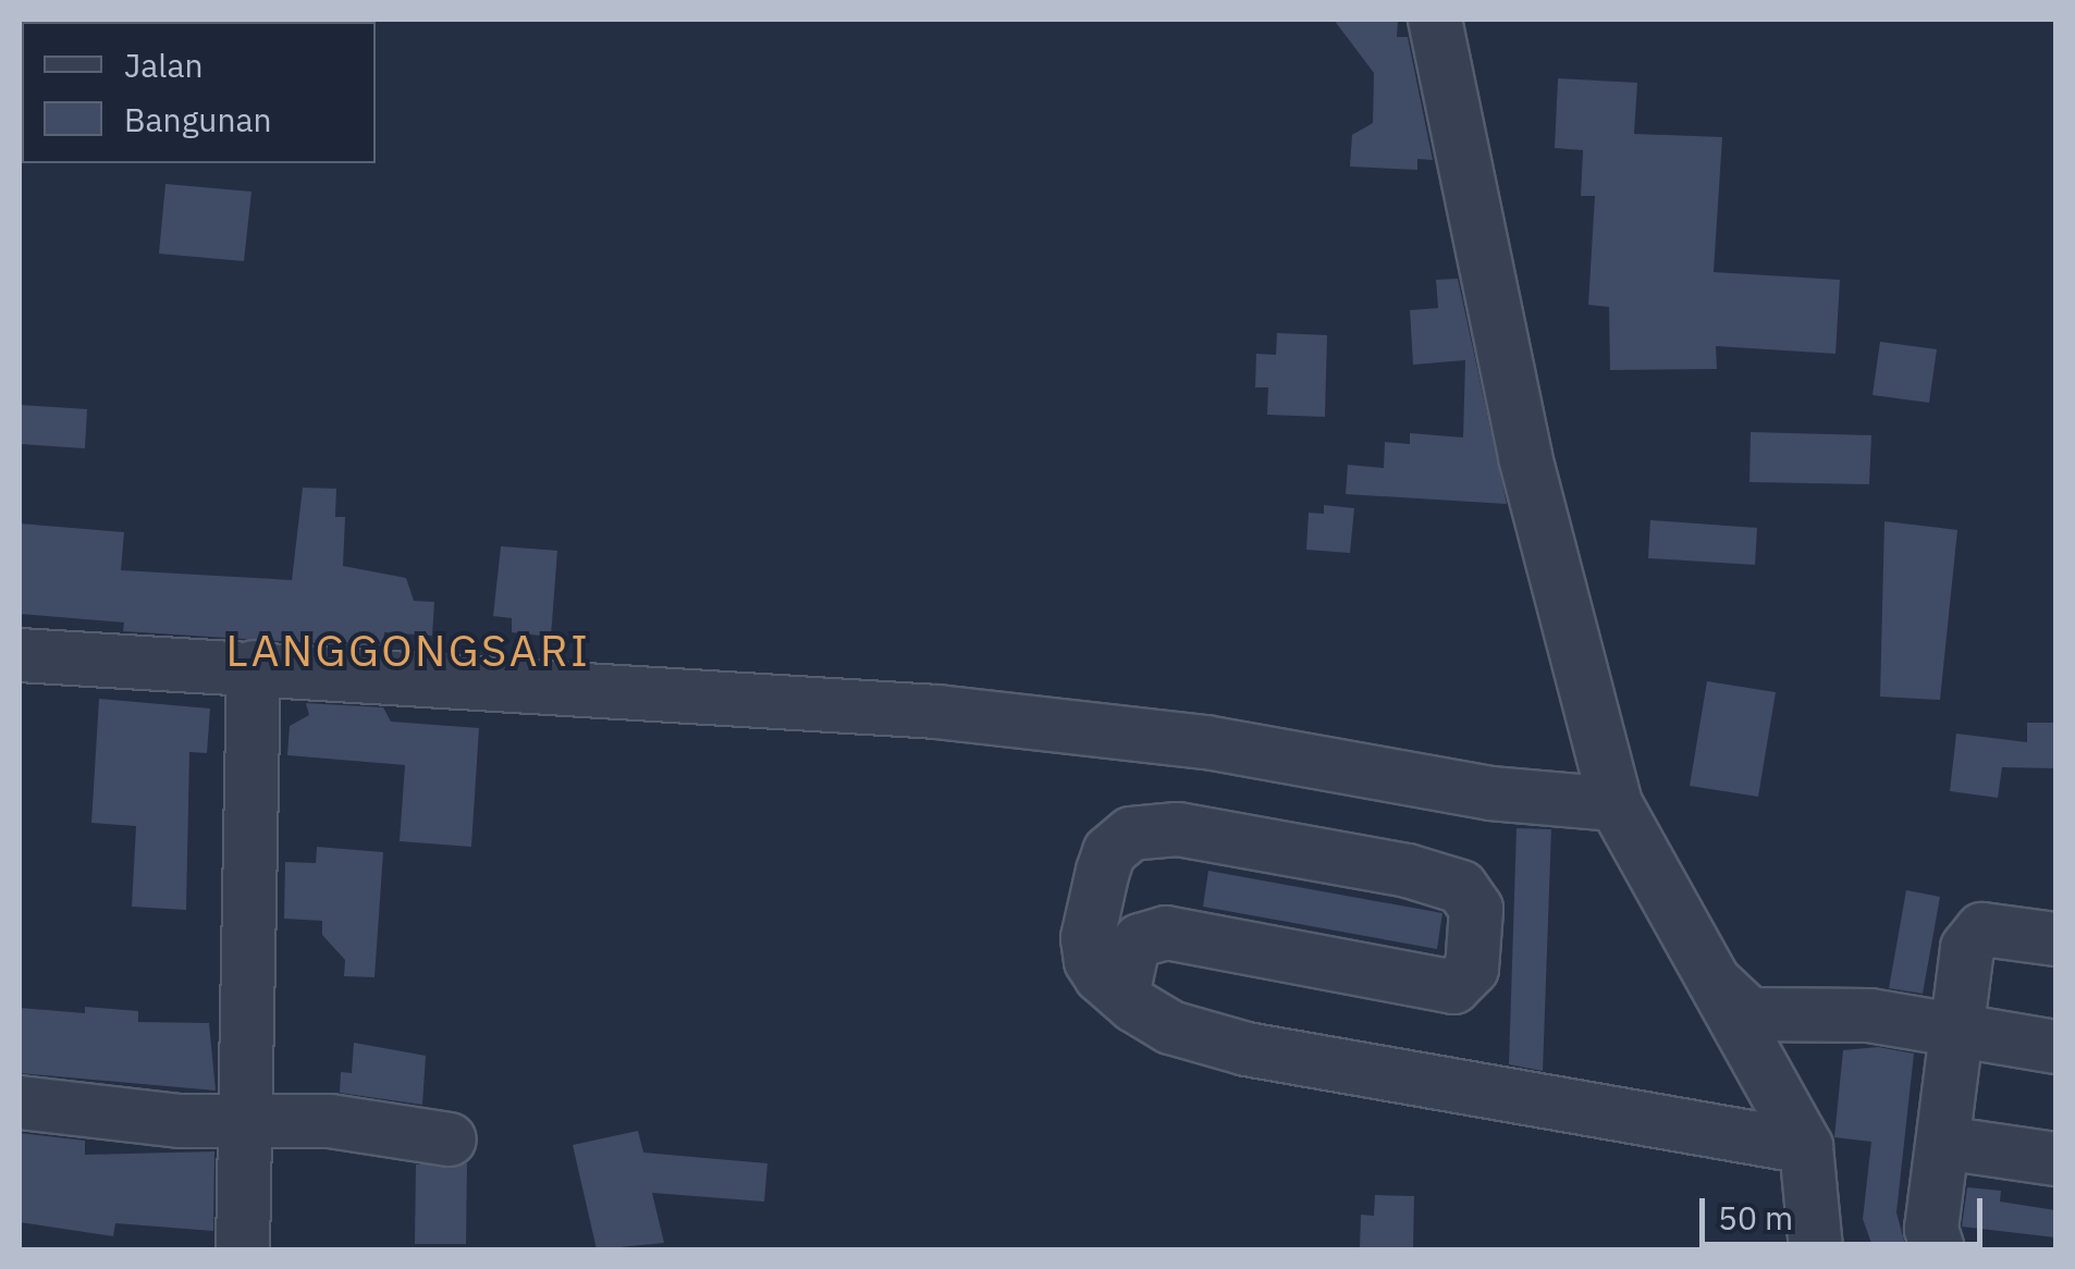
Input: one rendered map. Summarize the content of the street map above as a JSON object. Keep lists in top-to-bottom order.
{
  "districts": ["LANGGONGSARI"],
  "legend": ["Jalan", "Bangunan"],
  "scale_bar": "50 m"
}
